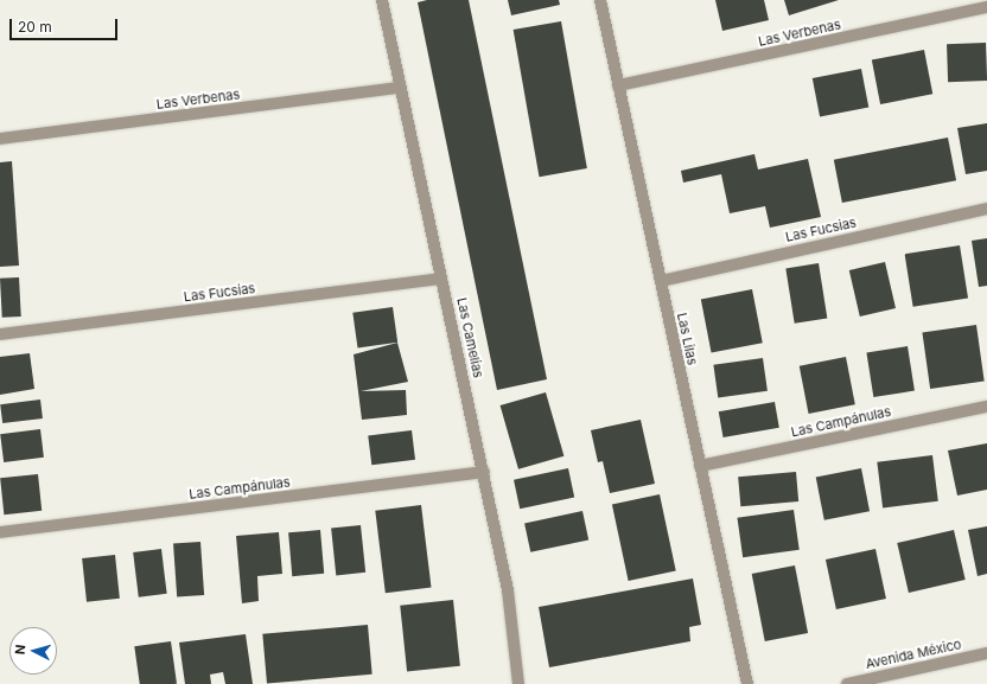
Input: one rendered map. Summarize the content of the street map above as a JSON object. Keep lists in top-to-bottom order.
{
  "streets": {
    "street": [
      "Las Verbenas",
      "Las Fucsias",
      "Las Camelias",
      "Las Lilas",
      "Las Campánulas",
      "Avenida México"
    ]
  },
  "crossings": [
    ["Las Verbenas", "Las Camelias"],
    ["Las Verbenas", "Las Lilas"],
    ["Las Fucsias", "Las Camelias"],
    ["Las Fucsias", "Las Lilas"],
    ["Las Camelias", "Las Campánulas"],
    ["Las Lilas", "Las Campánulas"]
  ],
  "scale_bar": "20 m",
  "north": "left"
}
